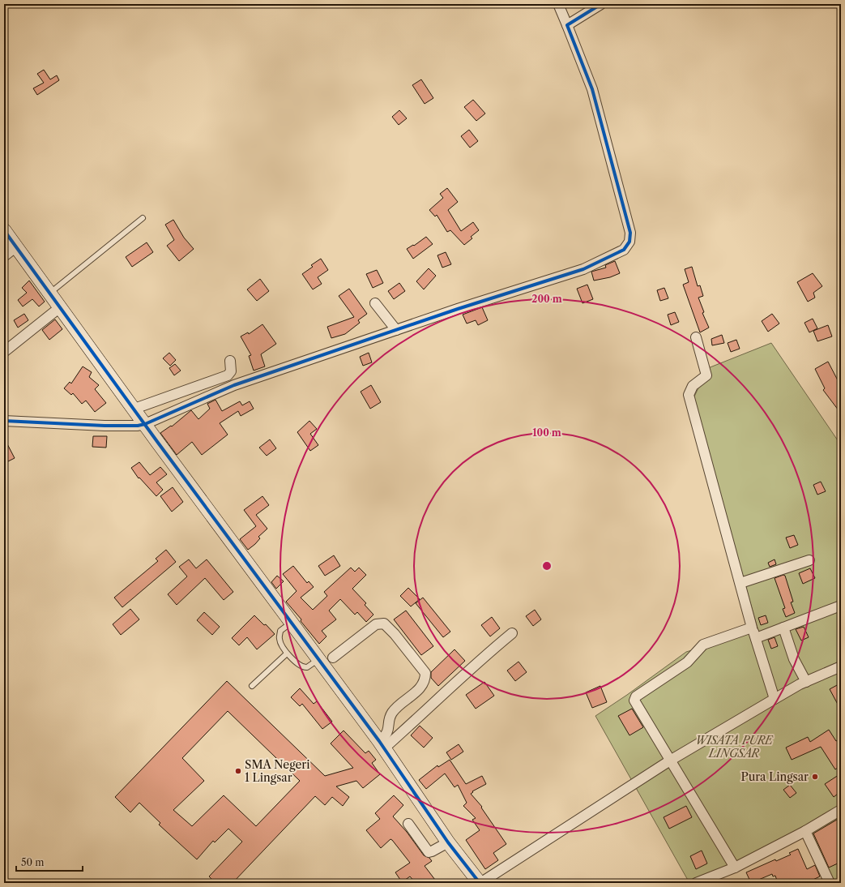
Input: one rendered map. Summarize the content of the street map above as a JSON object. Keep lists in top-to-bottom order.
{
  "parks": ["WISATA PURE LINGSAR"],
  "places": ["SMA Negeri 1 Lingsar", "Pura Lingsar"],
  "scale_bar": "50 m",
  "rings": ["200 m", "100 m"]
}
